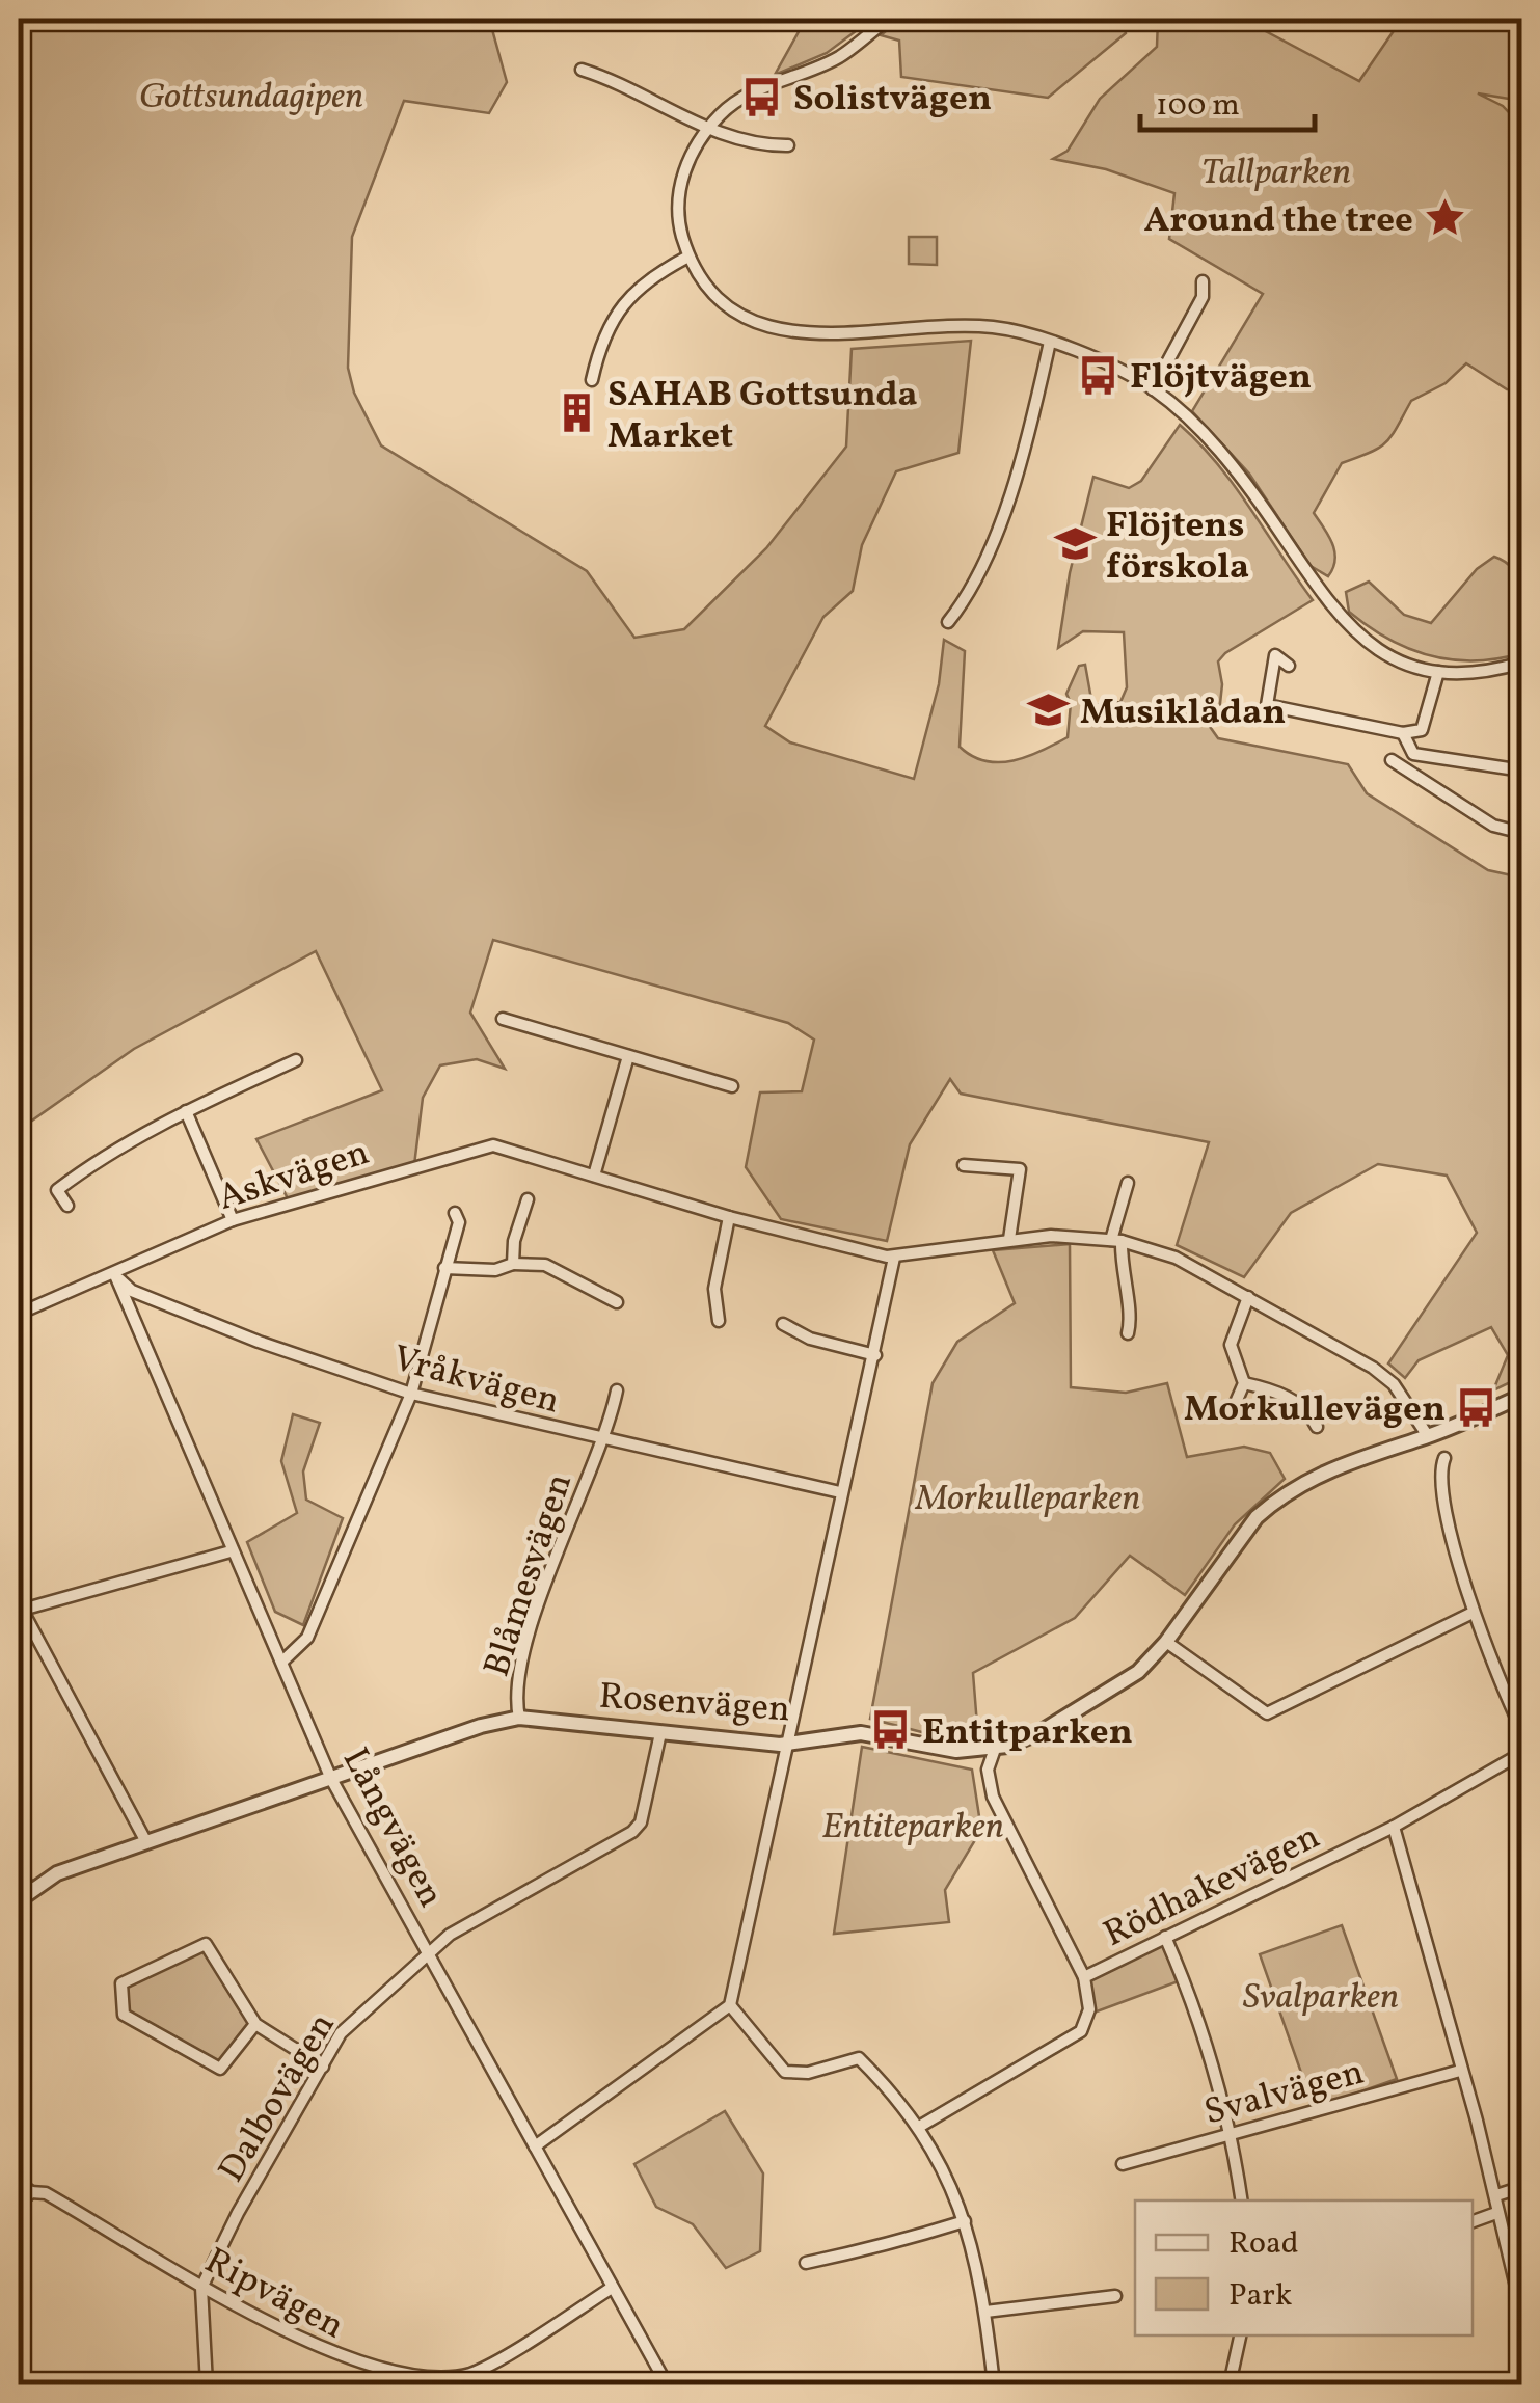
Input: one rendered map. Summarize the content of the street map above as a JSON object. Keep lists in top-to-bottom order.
{
  "streets": {
    "street": [
      "Askvägen",
      "Vråkvägen",
      "Blåmesvägen",
      "Rosenvägen",
      "Långvägen",
      "Rödhakevägen",
      "Svalvägen",
      "Dalbovägen",
      "Ripvägen"
    ]
  },
  "crossings": [
    ["Askvägen", "Vråkvägen"],
    ["Askvägen", "Långvägen"],
    ["Vråkvägen", "Blåmesvägen"],
    ["Vråkvägen", "Långvägen"],
    ["Blåmesvägen", "Rosenvägen"],
    ["Rosenvägen", "Långvägen"],
    ["Rosenvägen", "Dalbovägen"],
    ["Långvägen", "Dalbovägen"],
    ["Långvägen", "Ripvägen"],
    ["Dalbovägen", "Ripvägen"]
  ],
  "parks": [
    "Gottsundagipen",
    "Tallparken",
    "Morkulleparken",
    "Entiteparken",
    "Svalparken"
  ],
  "places": {
    "bus stop": [
      "Solistvägen",
      "Flöjtvägen",
      "Morkullevägen",
      "Entitparken"
    ],
    "place": ["Around the tree"],
    "building": ["SAHAB Gottsunda Market"],
    "school or university": ["Flöjtens förskola", "Musiklådan"]
  },
  "legend": ["Road", "Park"],
  "scale_bar": "100 m"
}
